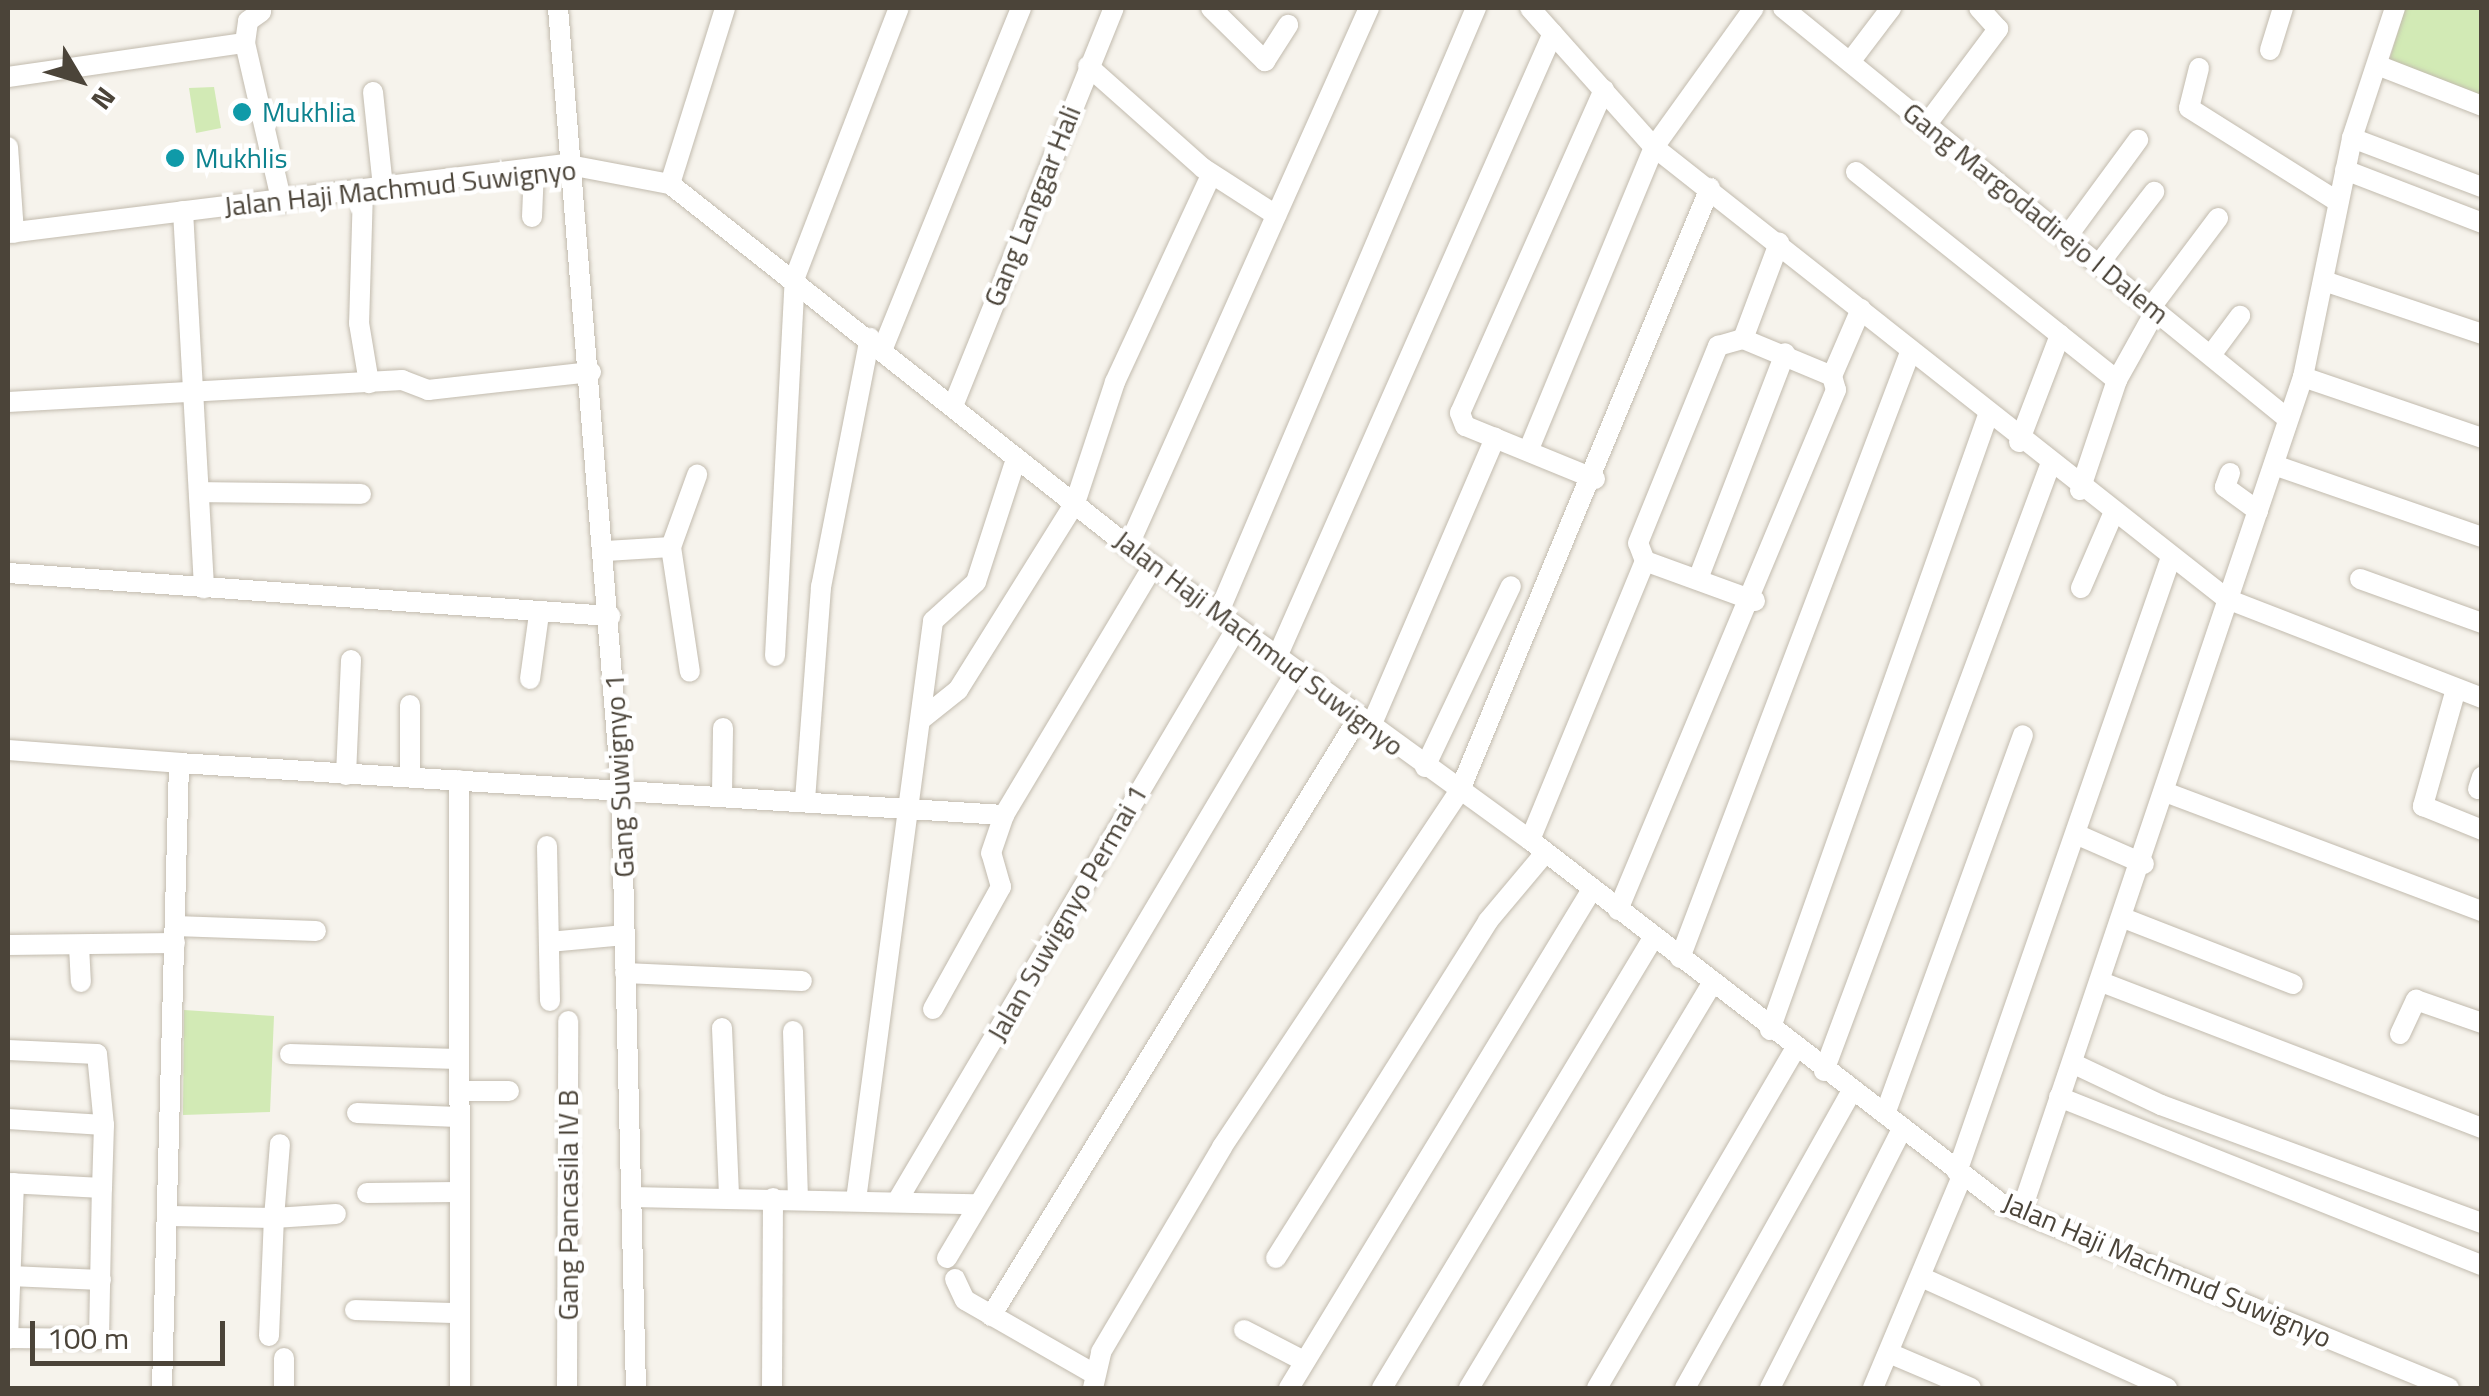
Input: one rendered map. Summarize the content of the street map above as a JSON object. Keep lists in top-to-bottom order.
{
  "streets": {
    "street": [
      "Jalan Haji Machmud Suwignyo",
      "Gang Langgar Hali",
      "Gang Margodadirejo I Dalem",
      "Gang Suwignyo 1",
      "Jalan Suwignyo Permai 1",
      "Gang Pancasila IV B"
    ]
  },
  "crossings": [
    ["Jalan Haji Machmud Suwignyo", "Gang Langgar Hali"],
    ["Jalan Haji Machmud Suwignyo", "Gang Suwignyo 1"],
    ["Jalan Haji Machmud Suwignyo", "Jalan Suwignyo Permai 1"]
  ],
  "places": ["Mukhlia", "Mukhlis"],
  "scale_bar": "100 m",
  "north": "bottom right"
}
